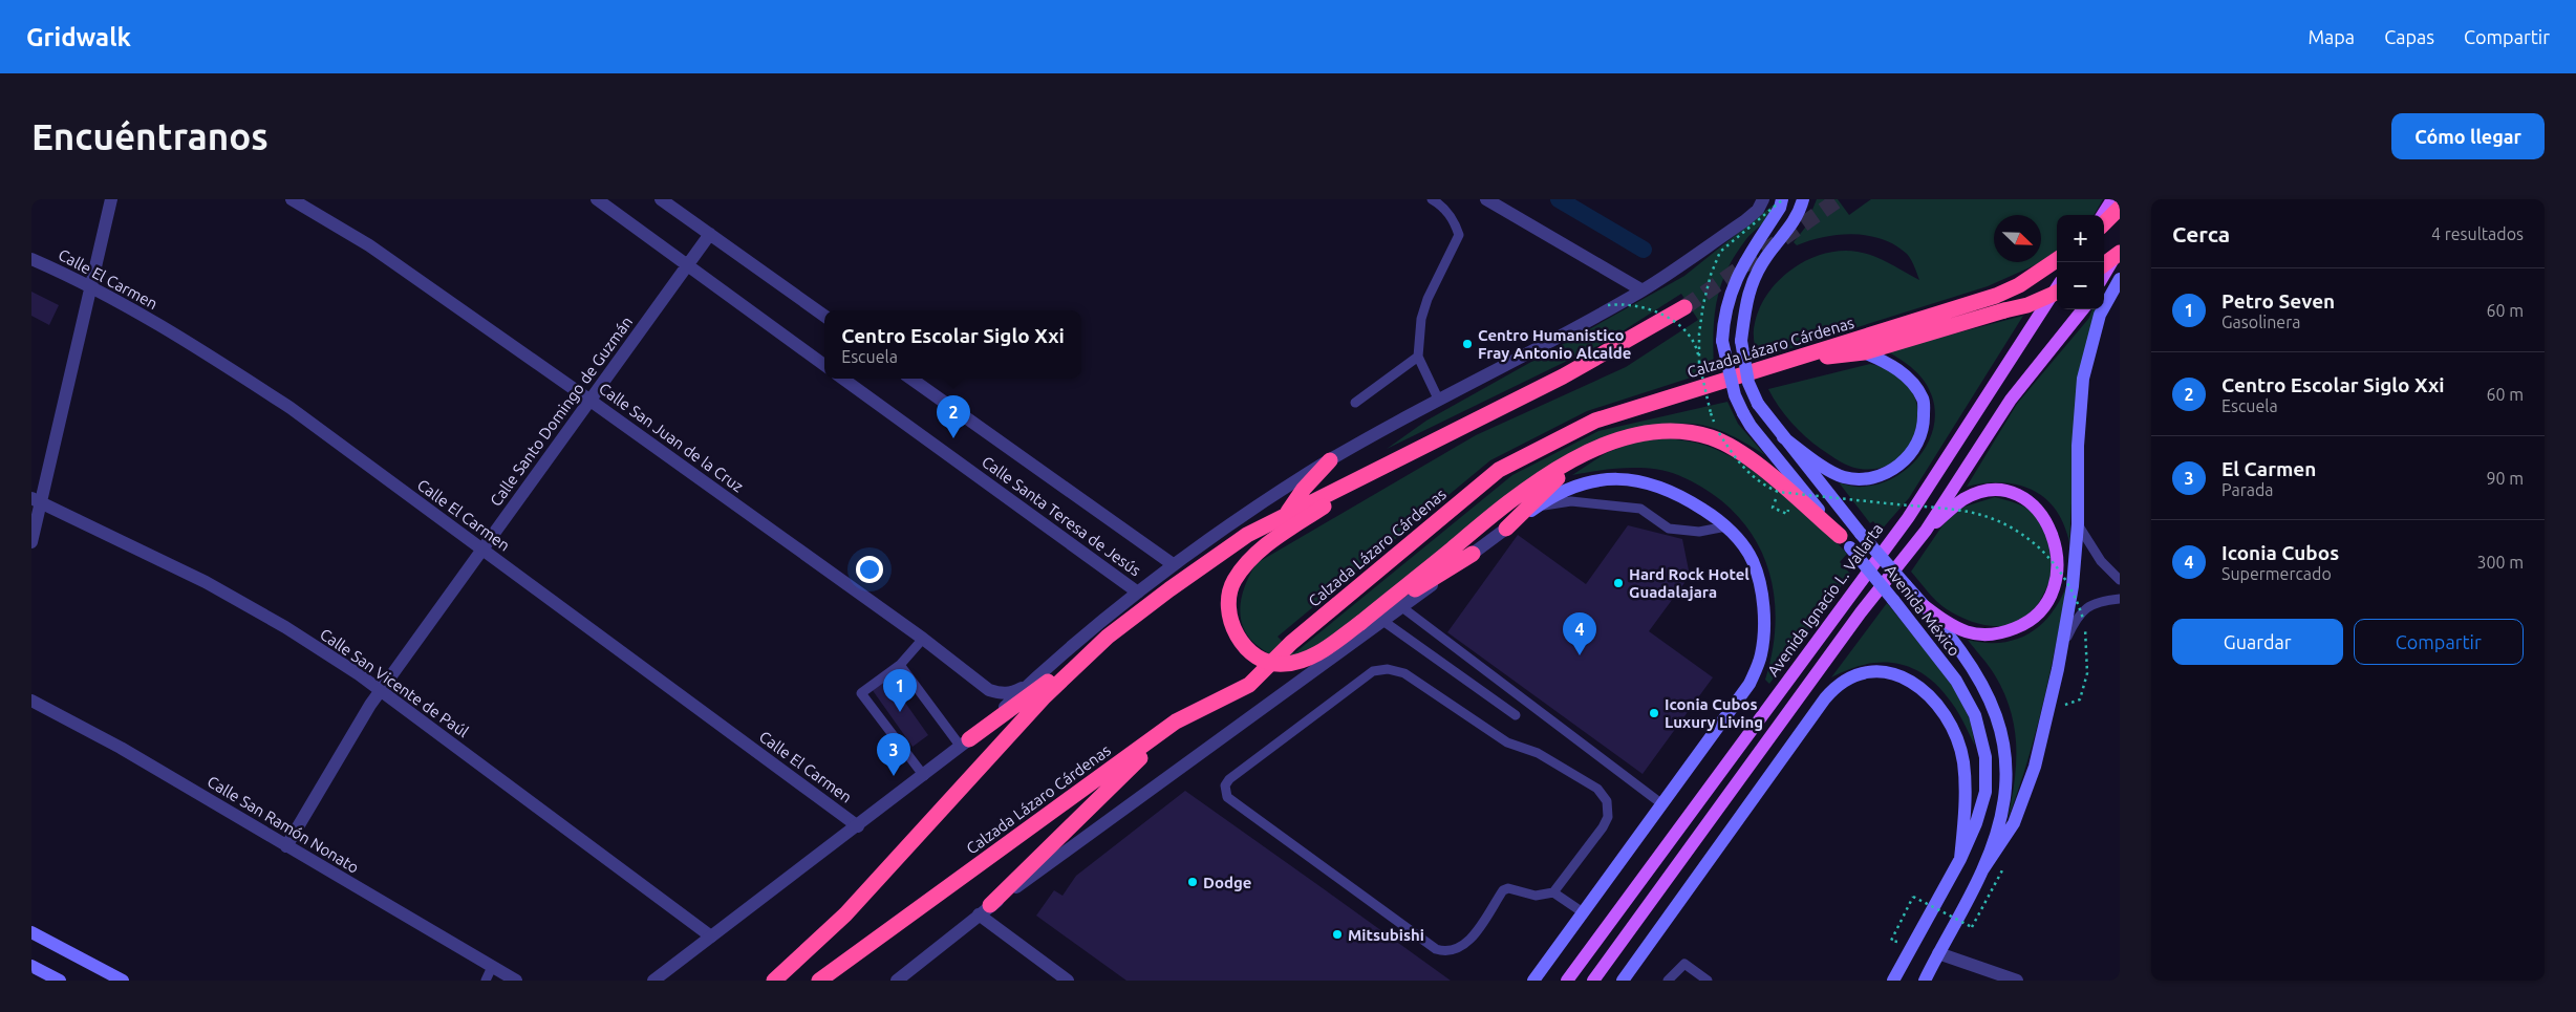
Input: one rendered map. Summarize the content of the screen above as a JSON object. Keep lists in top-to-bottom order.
{
  "streets": {
    "highway": ["Calzada Lázaro Cárdenas"],
    "main road": ["Avenida Ignacio L. Vallarta", "Avenida México"],
    "street": [
      "Calle El Carmen",
      "Calle Santo Domingo de Guzmán",
      "Calle San Juan de la Cruz",
      "Calle Santa Teresa de Jesús",
      "Calle San Vicente de Paúl",
      "Calle San Ramón Nonato"
    ]
  },
  "crossings": [
    ["Calle El Carmen", "Calle Santo Domingo de Guzmán"],
    ["Calle Santo Domingo de Guzmán", "Calle San Juan de la Cruz"],
    ["Calle Santo Domingo de Guzmán", "Calle San Vicente de Paúl"],
    ["Calle Santo Domingo de Guzmán", "Calle San Ramón Nonato"]
  ],
  "places": [
    "Centro Humanistico Fray Antonio Alcalde",
    "Hard Rock Hotel Guadalajara",
    "Iconia Cubos Luxury Living",
    "Dodge",
    "Mitsubishi"
  ],
  "north": "bottom right",
  "page": {
    "header": "Gridwalk",
    "nav": ["Mapa", "Capas", "Compartir"],
    "buttons": [
      "Cómo llegar",
      ["Guardar", "Compartir"]
    ],
    "title": "Encuéntranos",
    "heading": ["Cerca", "4 resultados"],
    "map_buttons": ["+", "−"],
    "list": [
      {
        "mark": "1",
        "name": "Petro Seven",
        "note": "Gasolinera",
        "value": "60 m"
      },
      {
        "mark": "2",
        "name": "Centro Escolar Siglo Xxi",
        "note": "Escuela",
        "value": "60 m"
      },
      {
        "mark": "3",
        "name": "El Carmen",
        "note": "Parada",
        "value": "90 m"
      },
      {
        "mark": "4",
        "name": "Iconia Cubos",
        "note": "Supermercado",
        "value": "300 m"
      }
    ],
    "popup": ["Centro Escolar Siglo Xxi", "Escuela"],
    "pins": [
      "2",
      "4",
      "1",
      "3"
    ]
  }
}
